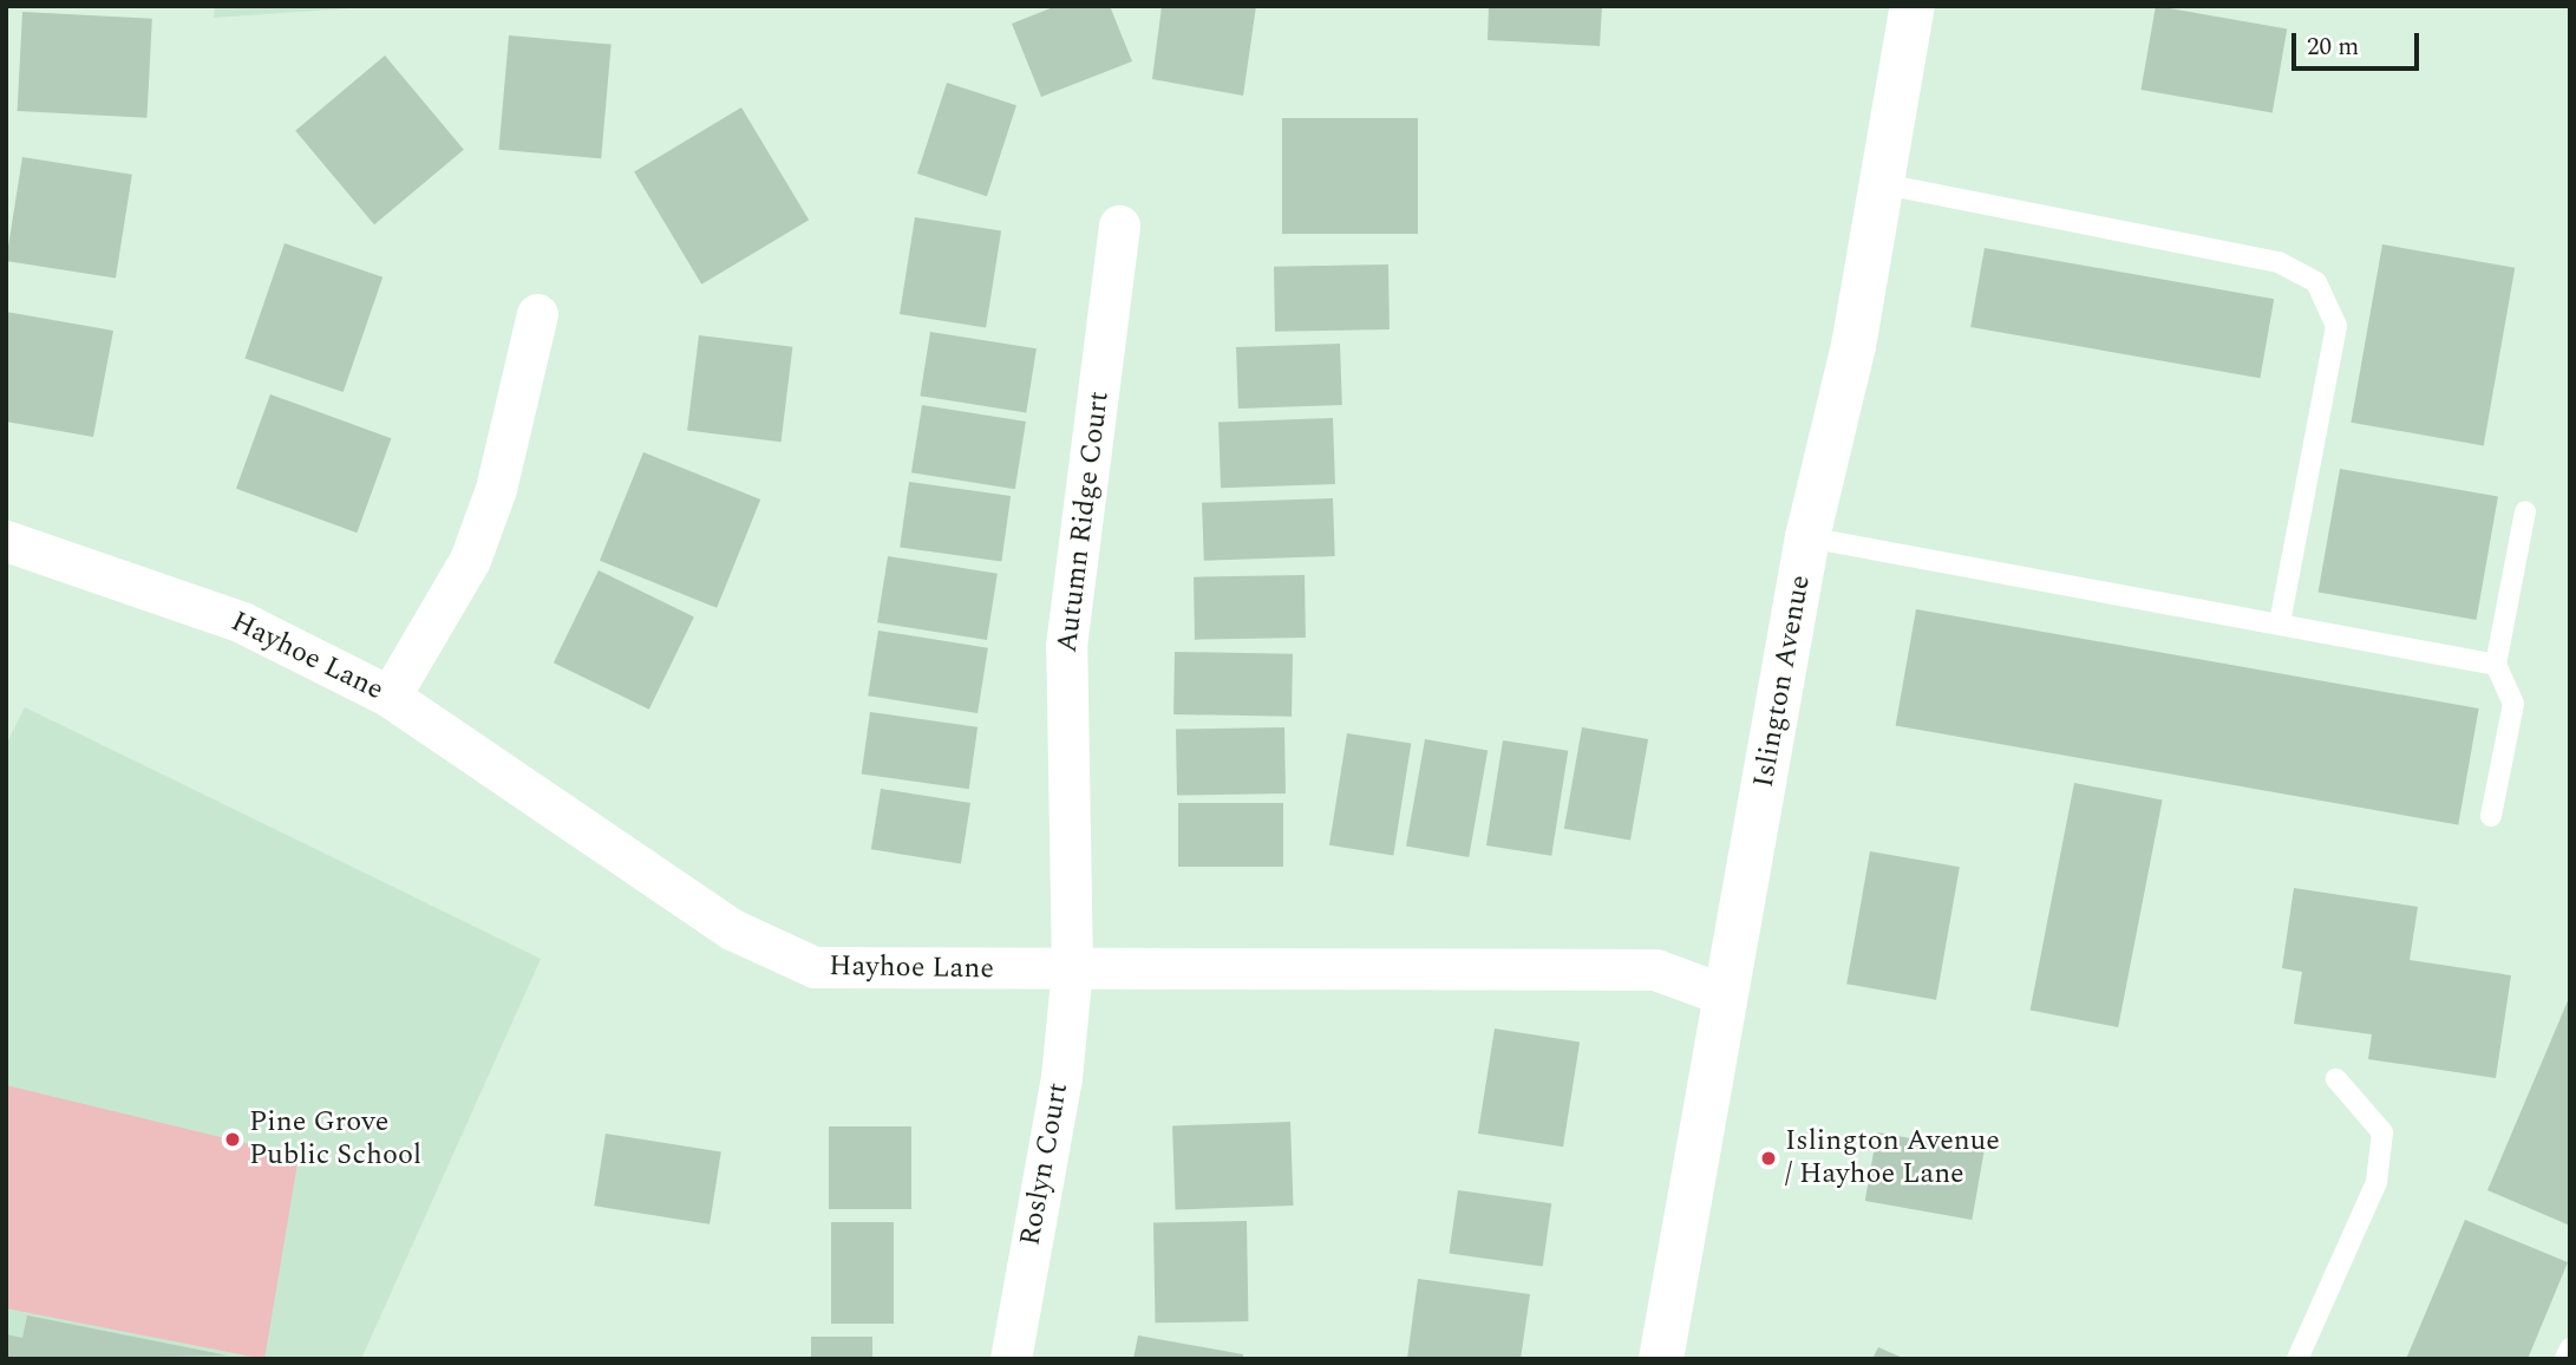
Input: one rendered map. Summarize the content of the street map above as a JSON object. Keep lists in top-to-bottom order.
{
  "streets": {
    "main road": ["Islington Avenue"],
    "street": ["Autumn Ridge Court", "Hayhoe Lane", "Roslyn Court"]
  },
  "crossings": [
    ["Autumn Ridge Court", "Hayhoe Lane"],
    ["Autumn Ridge Court", "Roslyn Court"],
    ["Hayhoe Lane", "Islington Avenue"],
    ["Hayhoe Lane", "Roslyn Court"]
  ],
  "places": ["Pine Grove Public School", "Islington Avenue / Hayhoe Lane"],
  "scale_bar": "20 m"
}
